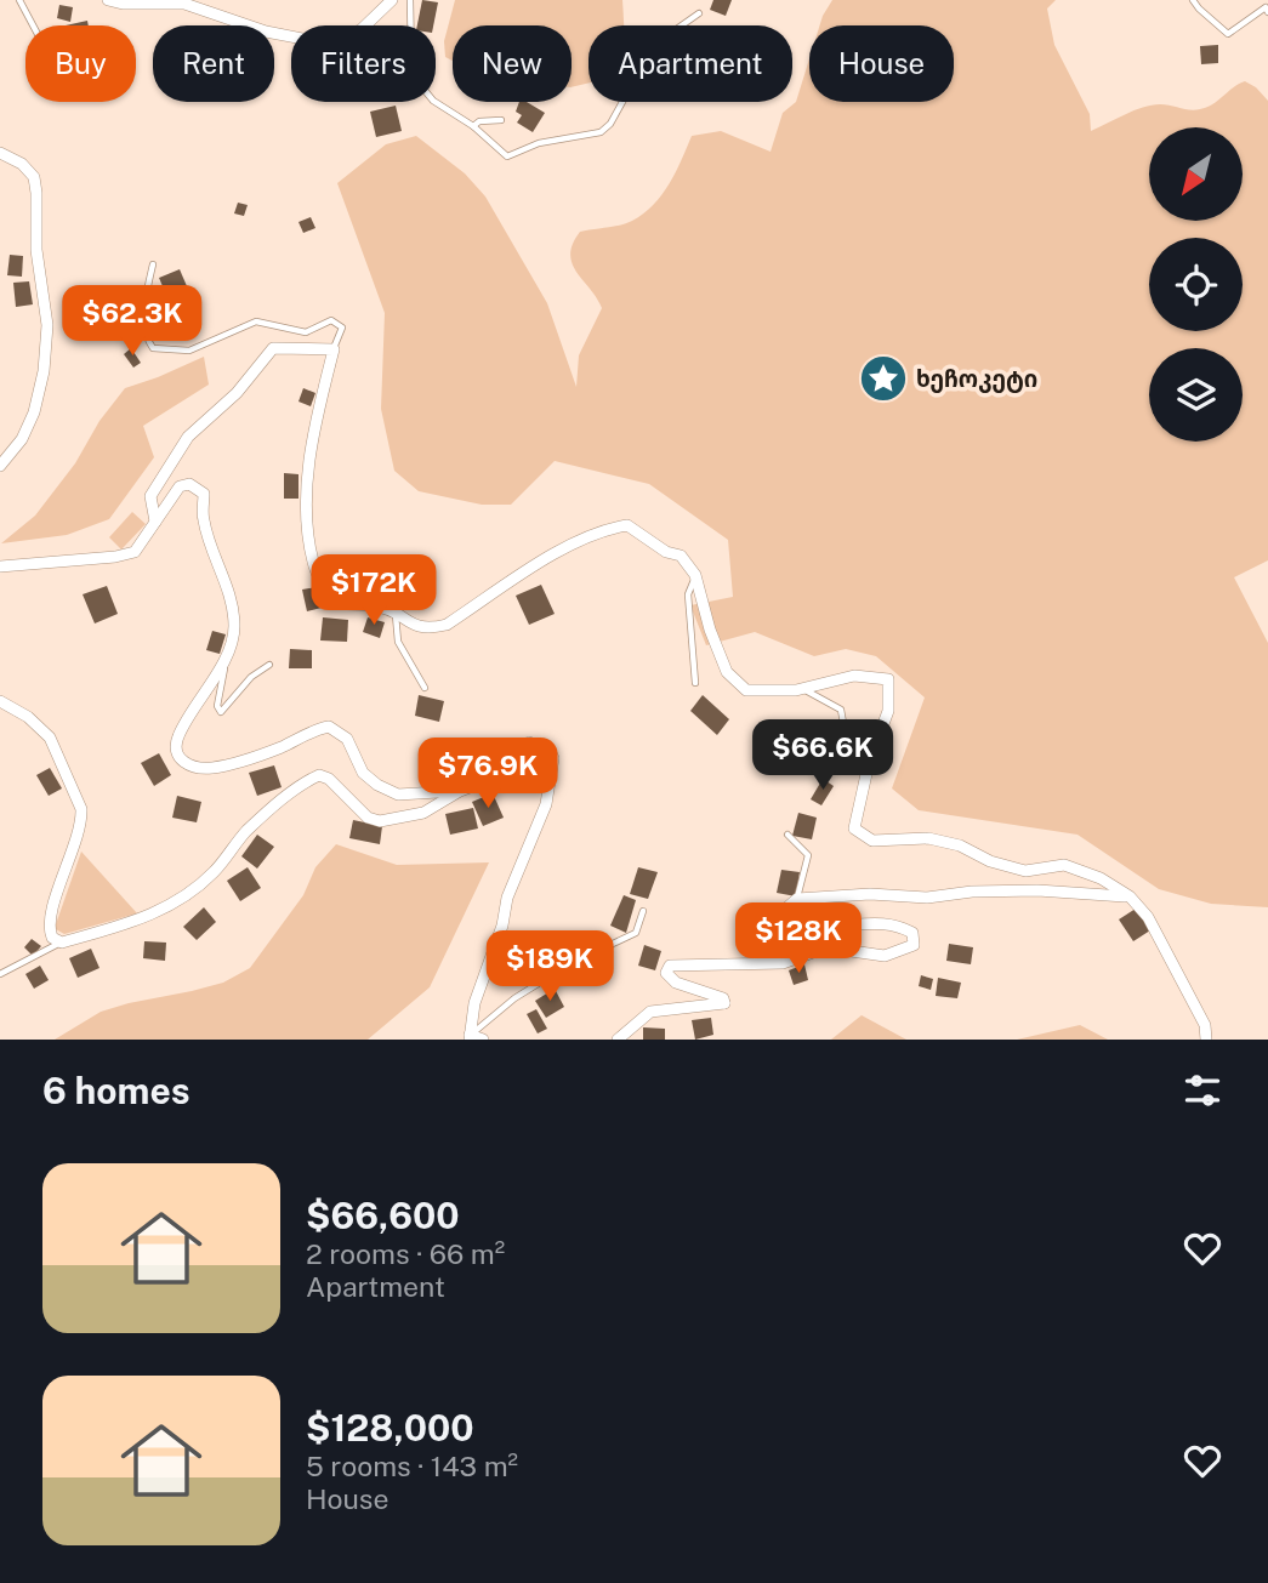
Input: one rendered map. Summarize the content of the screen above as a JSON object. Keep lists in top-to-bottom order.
{
  "places": {
    "place": ["ხეჩოკეტი"]
  },
  "north": "bottom left",
  "page": {
    "chip": [
      "Buy",
      "Rent",
      "Filters",
      "New",
      "Apartment",
      "House"
    ],
    "price": [
      "$62.3K",
      "$172K",
      "$66.6K",
      "$76.9K",
      "$128K",
      "$189K"
    ],
    "heading": "6 homes",
    "list": [
      {
        "name": "$66,600",
        "note": "2 rooms · 66 m² · Apartment"
      },
      {
        "name": "$128,000",
        "note": "5 rooms · 143 m² · House"
      }
    ]
  }
}
